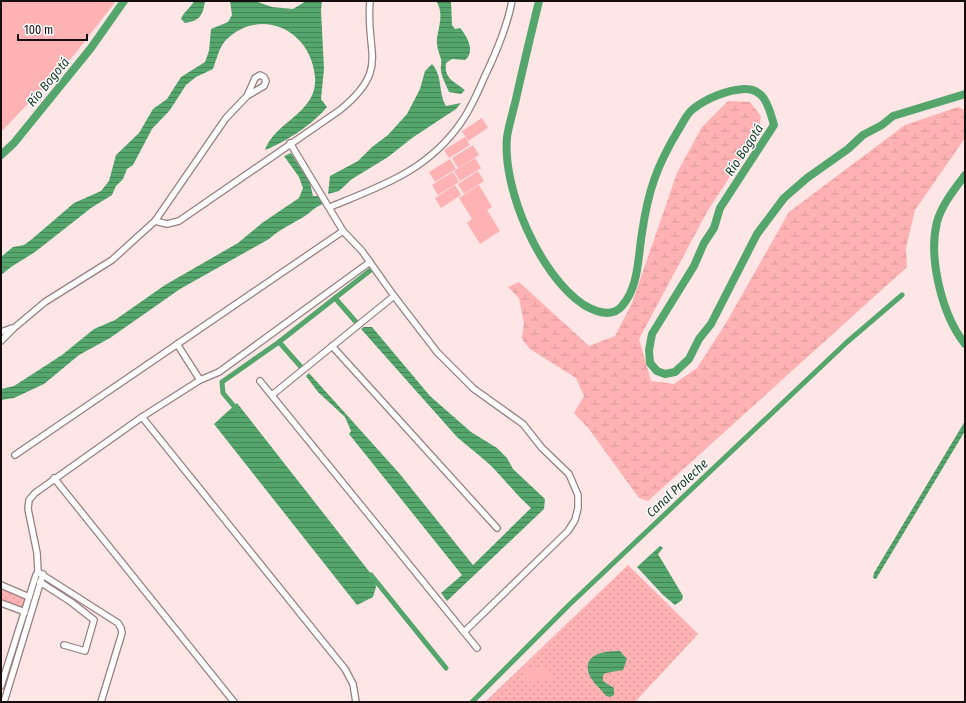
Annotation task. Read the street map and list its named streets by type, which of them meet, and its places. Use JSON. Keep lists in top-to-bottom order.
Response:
{
  "water": ["Río Bogotá", "Canal Proleche"],
  "scale_bar": "100 m"
}
